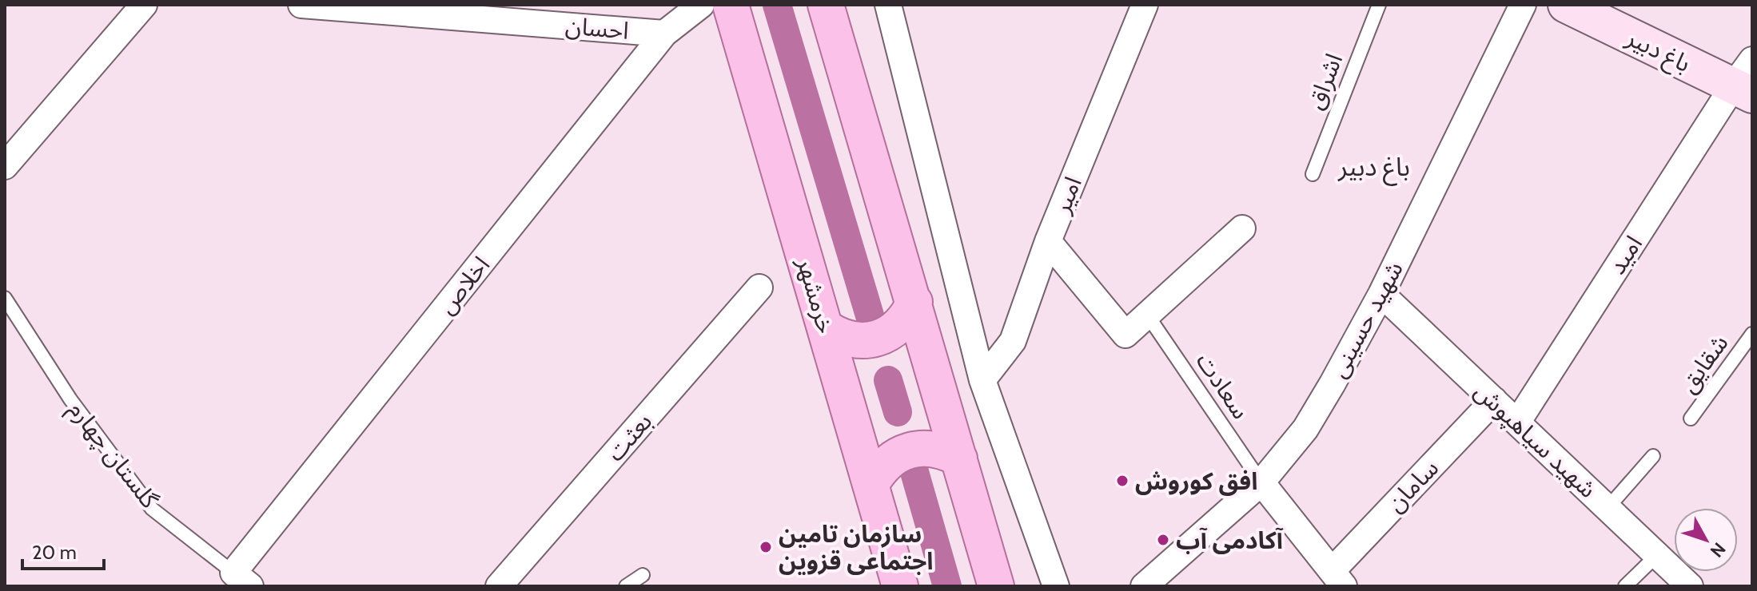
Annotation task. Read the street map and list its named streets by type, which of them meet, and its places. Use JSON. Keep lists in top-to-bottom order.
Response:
{
  "streets": {
    "main road": ["باغ دبیر", "خرمشهر"],
    "street": [
      "احسان",
      "امیر",
      "امید",
      "اخلاص",
      "شهید حسینی",
      "بعثت",
      "شهید سیاهپوش",
      "سامان"
    ],
    "lane": [
      "اشراق",
      "شقایق",
      "سعادت",
      "گلستان چهارم"
    ]
  },
  "crossings": [
    ["احسان", "اخلاص"],
    ["باغ دبیر", "امید"],
    ["امید", "شهید سیاهپوش"],
    ["اخلاص", "گلستان چهارم"],
    ["شهید حسینی", "سعادت"],
    ["شهید حسینی", "شهید سیاهپوش"],
    ["شهید سیاهپوش", "سامان"]
  ],
  "districts": ["باغ دبیر"],
  "places": ["افق کوروش", "آکادمی آب", "سازمان تامین اجتماعی قزوین"],
  "scale_bar": "20 m",
  "north": "bottom right"
}
